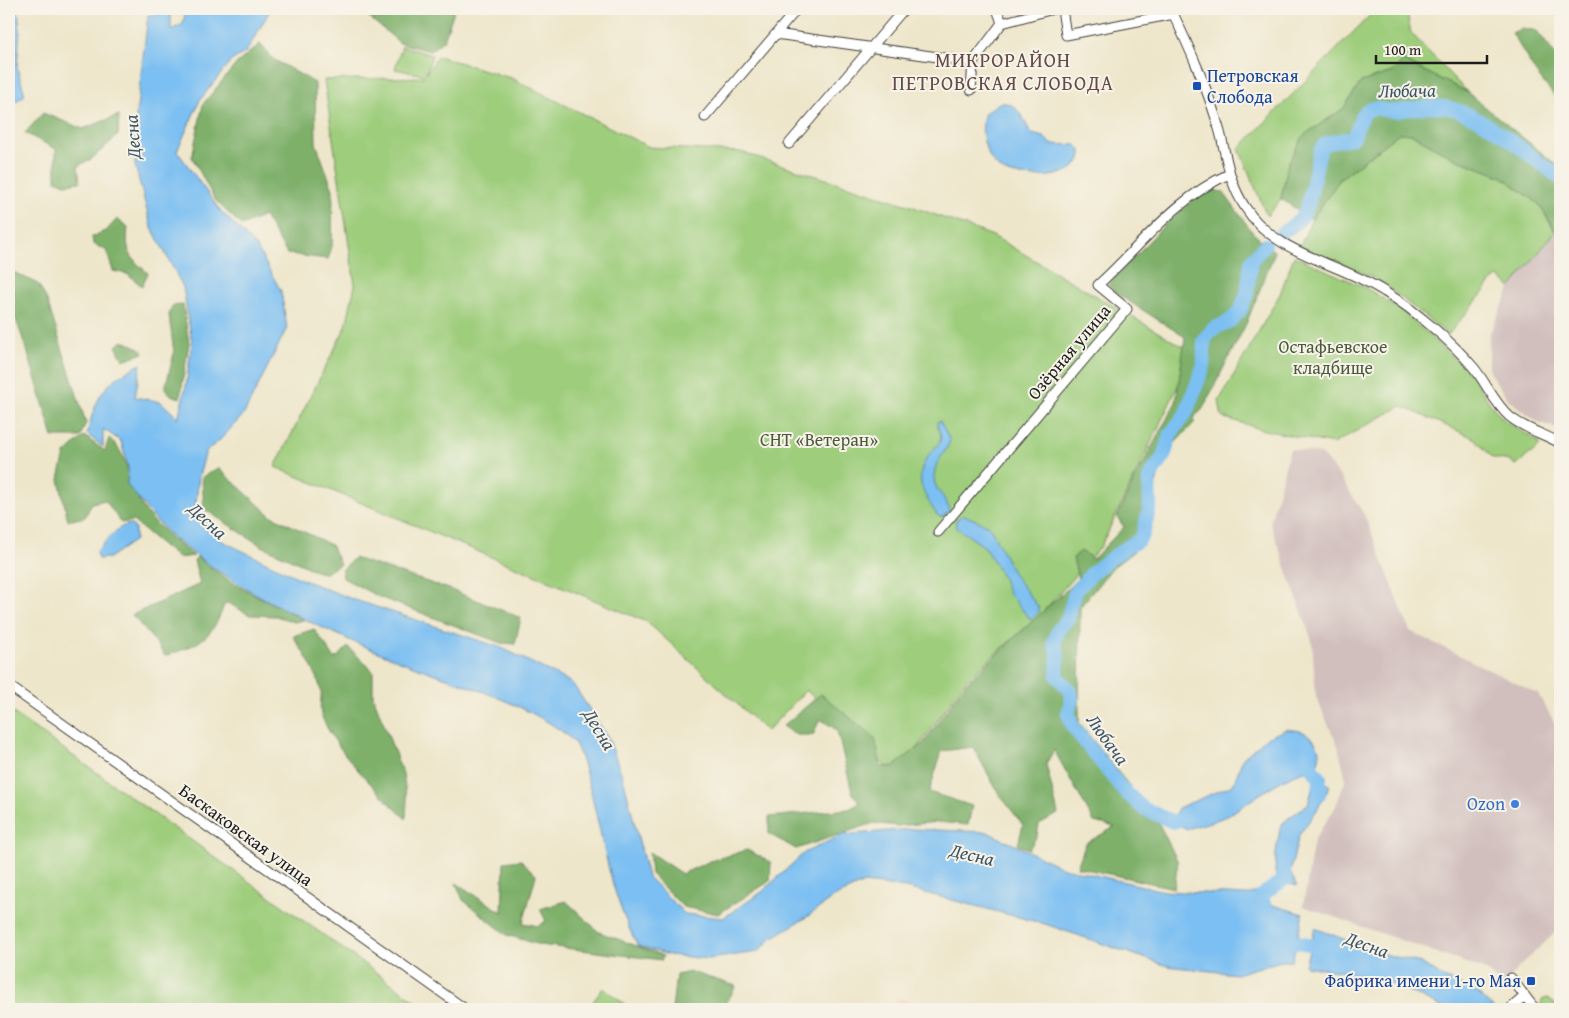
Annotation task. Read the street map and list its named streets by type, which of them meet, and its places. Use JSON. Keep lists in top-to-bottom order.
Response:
{
  "streets": {
    "street": ["Озёрная улица", "Баскаковская улица"]
  },
  "districts": ["МИКРОРАЙОН ПЕТРОВСКАЯ СЛОБОДА"],
  "water": ["Любача", "Десна"],
  "parks": ["Остафьевское кладбище", "СНТ «Ветеран»"],
  "places": {
    "transit": ["Петровская Слобода", "Фабрика имени 1-го Мая"],
    "other": ["Ozon"]
  },
  "scale_bar": "100 m"
}
